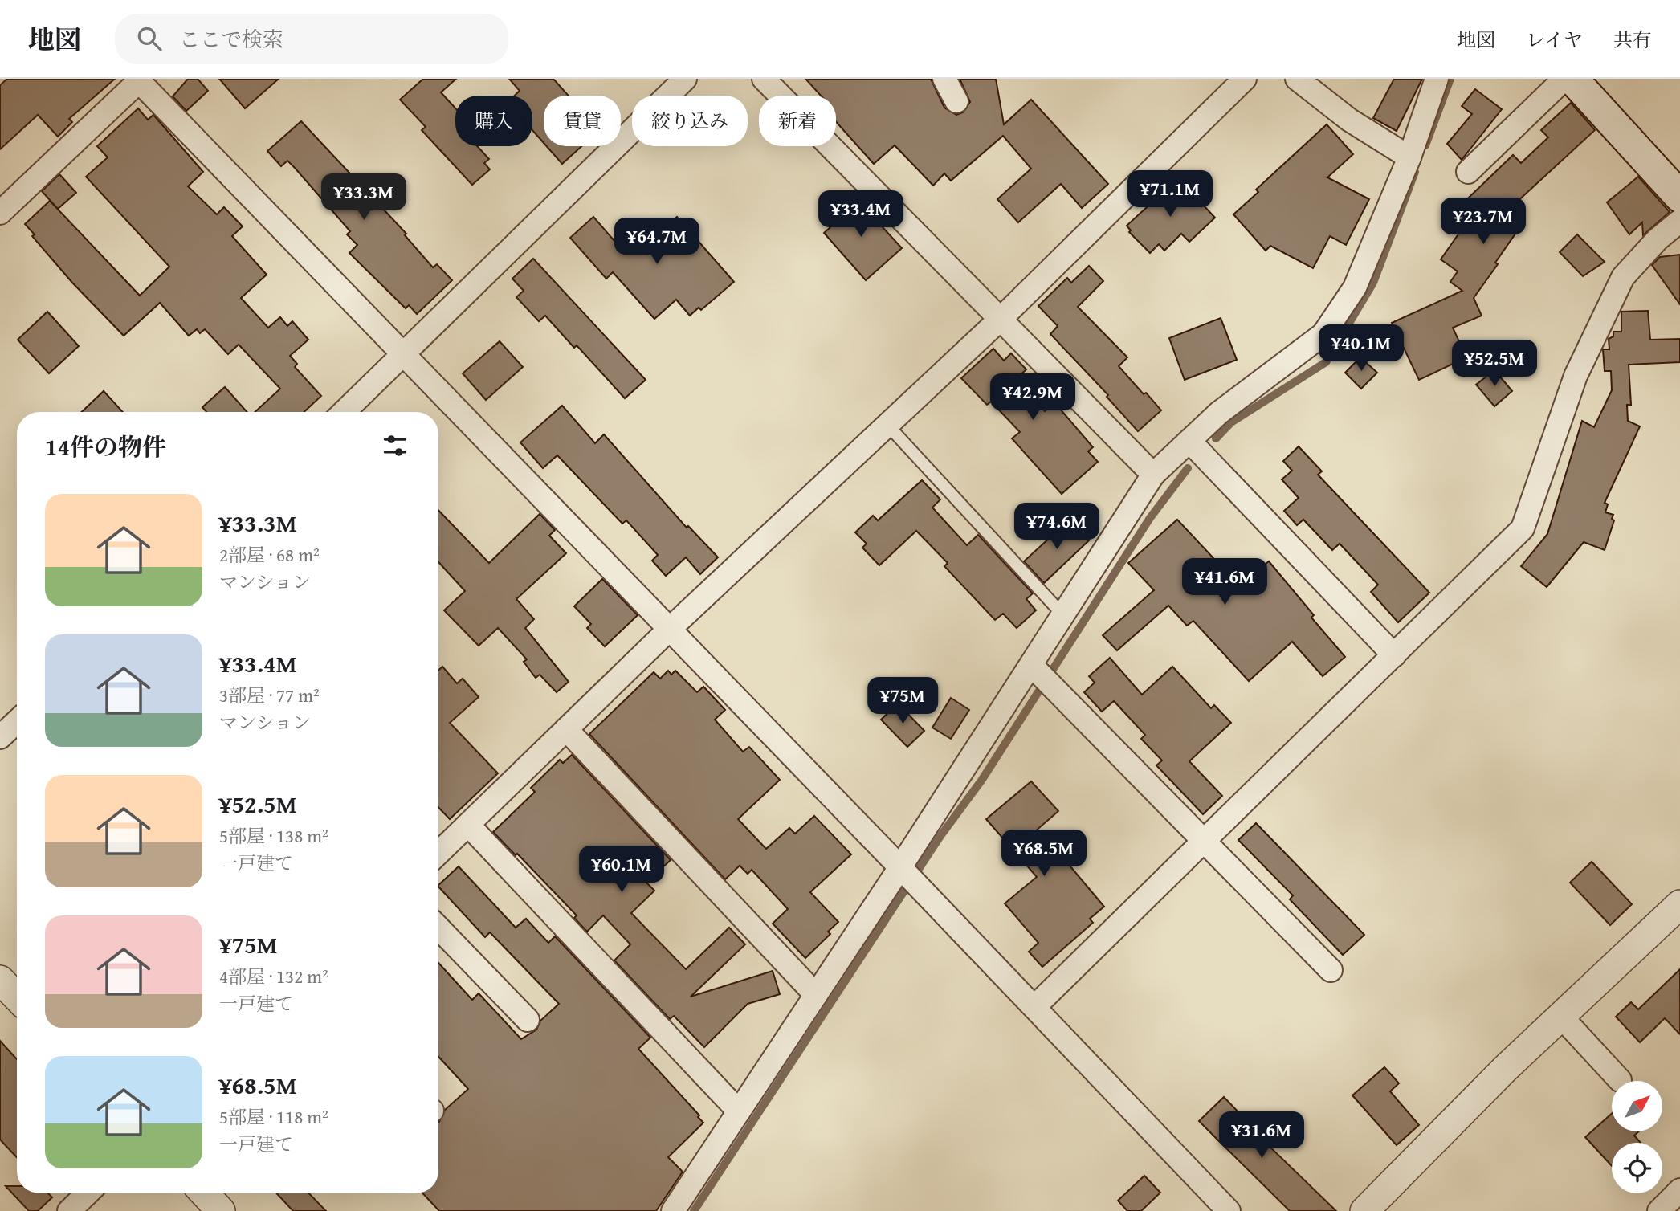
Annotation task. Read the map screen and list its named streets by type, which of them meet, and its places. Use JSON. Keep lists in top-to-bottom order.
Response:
{
  "north": "top right",
  "page": {
    "header": "地図",
    "search": "ここで検索",
    "nav": ["地図", "レイヤ", "共有"],
    "chip": [
      "購入",
      "賃貸",
      "絞り込み",
      "新着"
    ],
    "price": [
      "¥71.1M",
      "¥33.3M",
      "¥33.4M",
      "¥23.7M",
      "¥64.7M",
      "¥40.1M",
      "¥52.5M",
      "¥42.9M",
      "¥74.6M",
      "¥41.6M",
      "¥75M",
      "¥68.5M",
      "¥60.1M",
      "¥31.6M"
    ],
    "heading": "14件の物件",
    "list": [
      {
        "name": "¥33.3M",
        "note": "2部屋 · 68 m² · マンション"
      },
      {
        "name": "¥33.4M",
        "note": "3部屋 · 77 m² · マンション"
      },
      {
        "name": "¥52.5M",
        "note": "5部屋 · 138 m² · 一戸建て"
      },
      {
        "name": "¥75M",
        "note": "4部屋 · 132 m² · 一戸建て"
      },
      {
        "name": "¥68.5M",
        "note": "5部屋 · 118 m² · 一戸建て"
      }
    ]
  }
}
